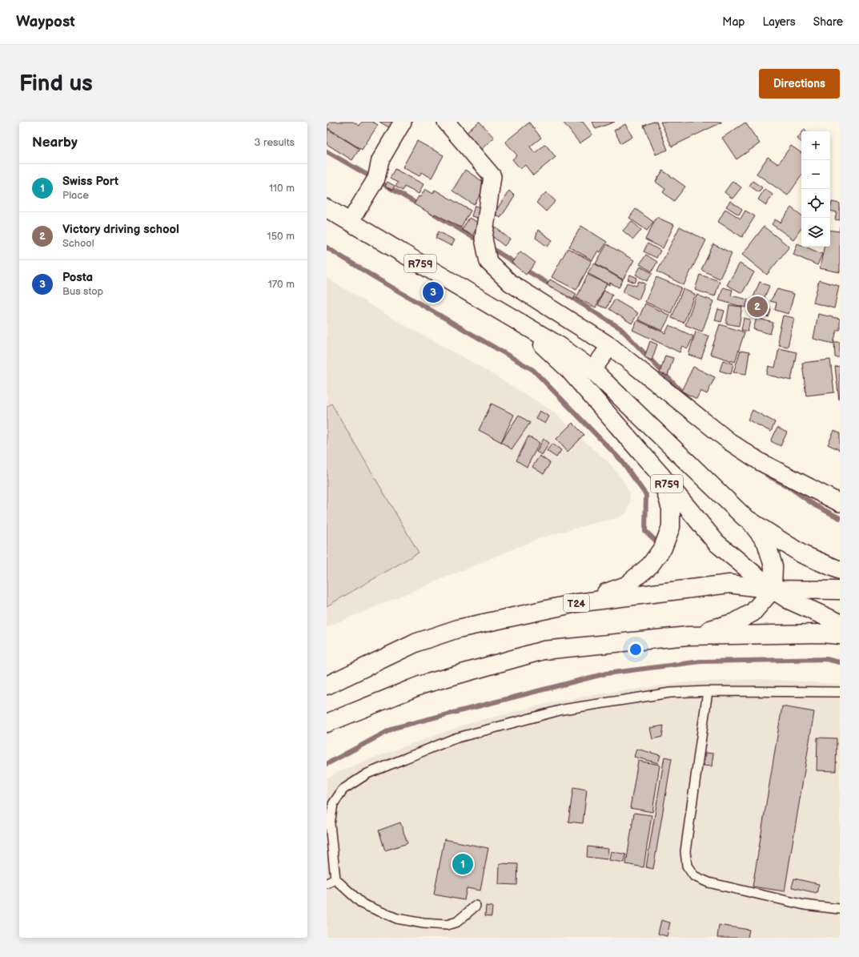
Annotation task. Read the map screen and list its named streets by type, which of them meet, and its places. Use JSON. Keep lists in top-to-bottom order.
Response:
{
  "streets": {
    "main road": ["R759", "T24"]
  },
  "crossings": [
    ["R759", "T24"]
  ],
  "page": {
    "header": "Waypost",
    "nav": ["Map", "Layers", "Share"],
    "buttons": "Directions",
    "title": "Find us",
    "heading": ["Nearby", "3 results"],
    "map_buttons": ["+", "−"],
    "list": [
      {
        "mark": "1",
        "name": "Swiss Port",
        "note": "Place",
        "value": "110 m"
      },
      {
        "mark": "2",
        "name": "Victory driving school",
        "note": "School",
        "value": "150 m"
      },
      {
        "mark": "3",
        "name": "Posta",
        "note": "Bus stop",
        "value": "170 m"
      }
    ],
    "pins": ["3", "2", "1"]
  }
}
